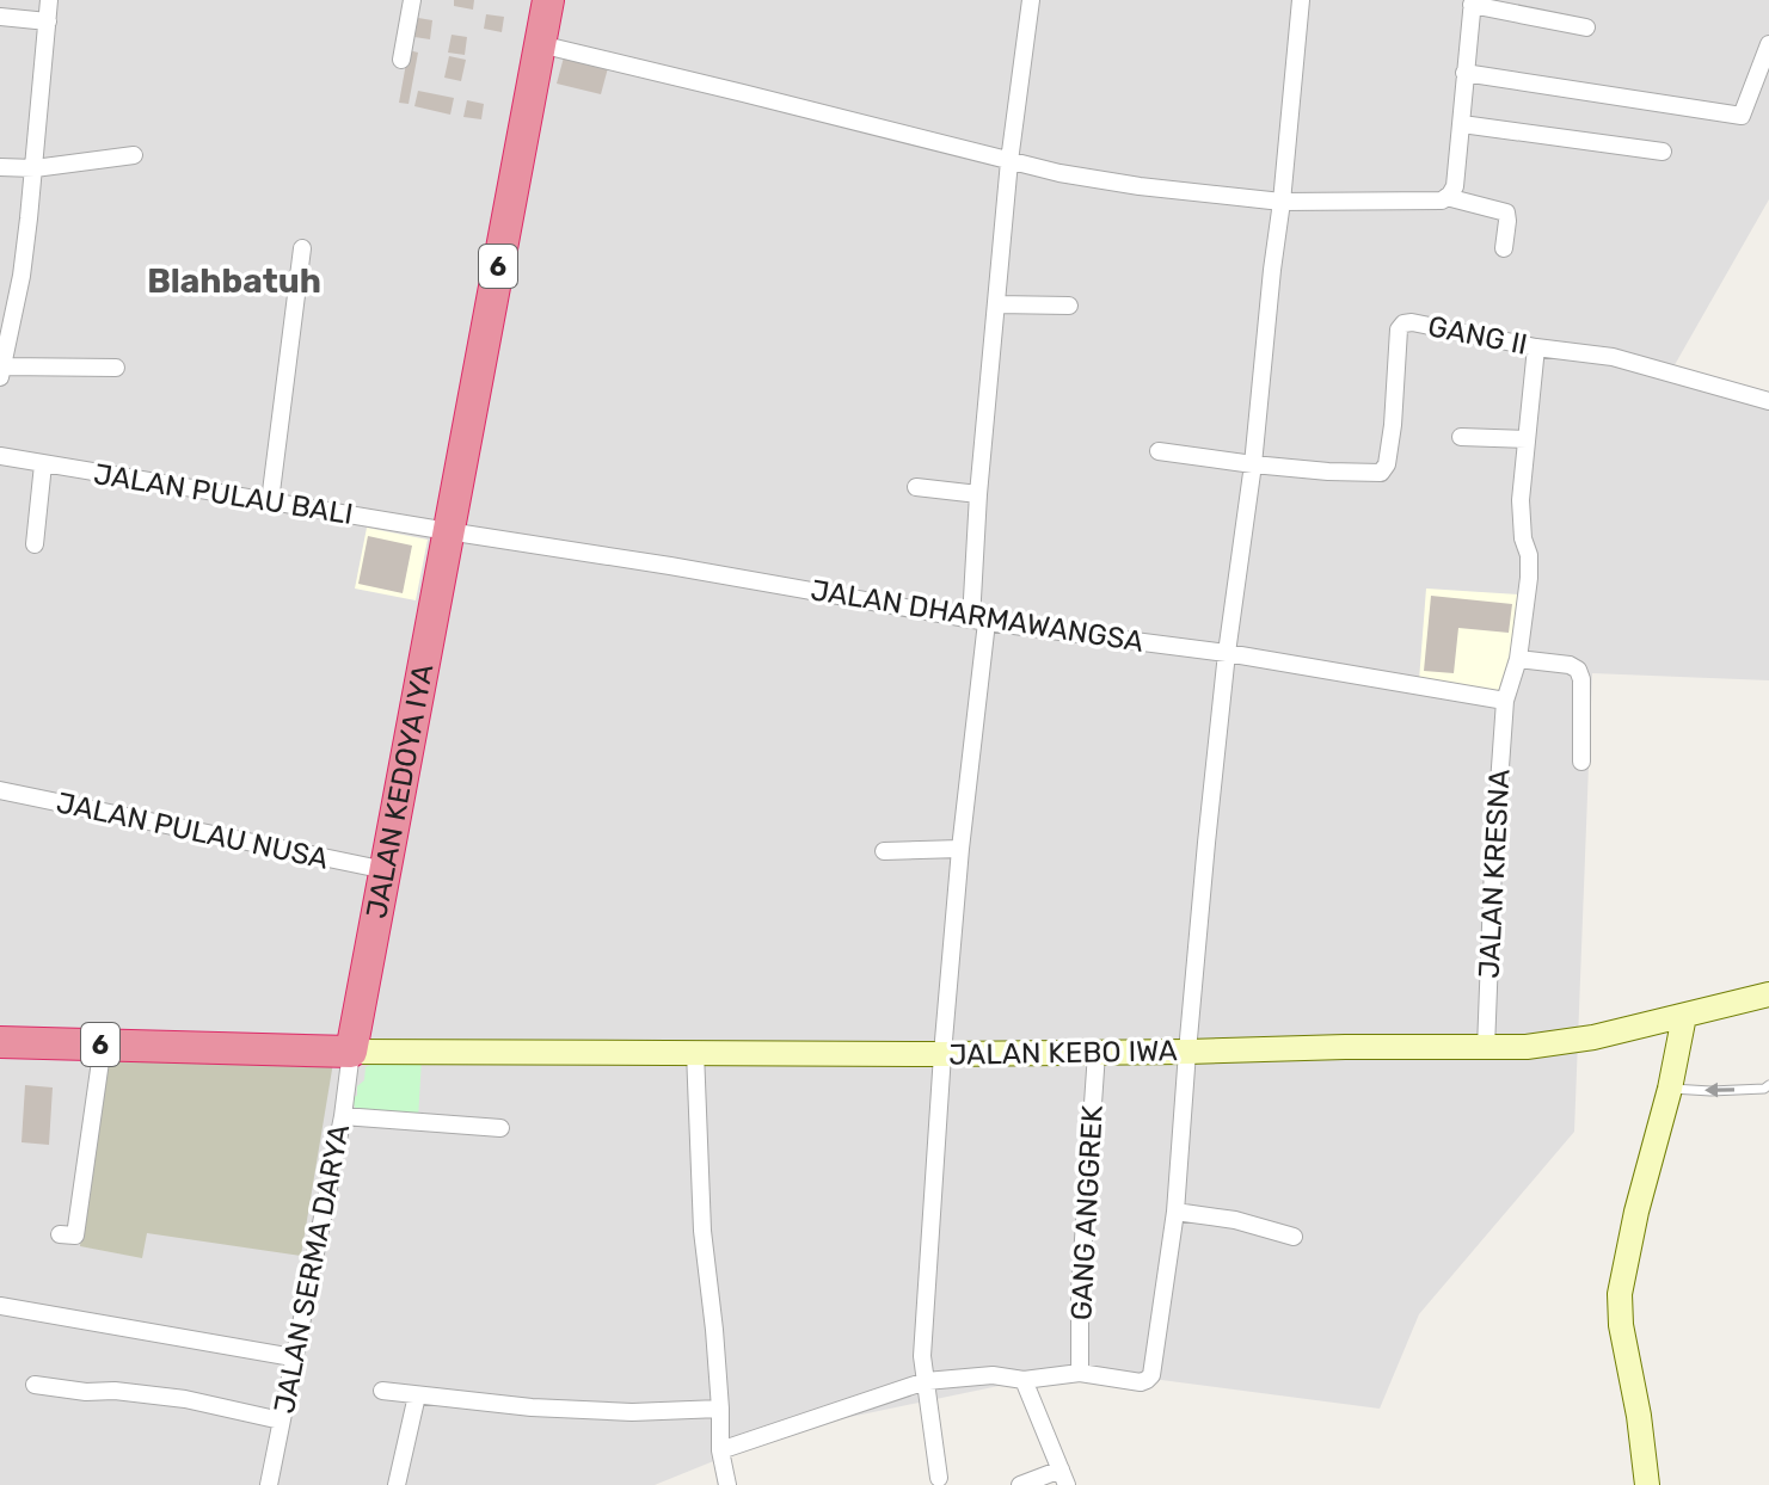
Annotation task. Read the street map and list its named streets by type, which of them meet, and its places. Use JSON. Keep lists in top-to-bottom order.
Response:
{
  "streets": {
    "highway": ["6", "JALAN KEDOYA IYA"],
    "main road": ["JALAN KEBO IWA"],
    "street": [
      "GANG II",
      "JALAN PULAU BALI",
      "JALAN DHARMAWANGSA",
      "JALAN PULAU NUSA",
      "JALAN KRESNA",
      "GANG ANGGREK",
      "JALAN SERMA DARYA"
    ]
  },
  "crossings": [
    ["6", "JALAN PULAU BALI"],
    ["6", "JALAN DHARMAWANGSA"],
    ["6", "JALAN KEDOYA IYA"],
    ["6", "JALAN KEBO IWA"],
    ["6", "JALAN SERMA DARYA"],
    ["GANG II", "JALAN KRESNA"],
    ["JALAN PULAU BALI", "JALAN DHARMAWANGSA"],
    ["JALAN PULAU BALI", "JALAN KEDOYA IYA"],
    ["JALAN DHARMAWANGSA", "JALAN KEDOYA IYA"],
    ["JALAN DHARMAWANGSA", "JALAN KRESNA"],
    ["JALAN KEDOYA IYA", "JALAN PULAU NUSA"],
    ["JALAN KEDOYA IYA", "JALAN KEBO IWA"],
    ["JALAN KEDOYA IYA", "JALAN SERMA DARYA"],
    ["JALAN KRESNA", "JALAN KEBO IWA"],
    ["JALAN KEBO IWA", "GANG ANGGREK"],
    ["JALAN KEBO IWA", "JALAN SERMA DARYA"]
  ],
  "districts": ["Blahbatuh"]
}
